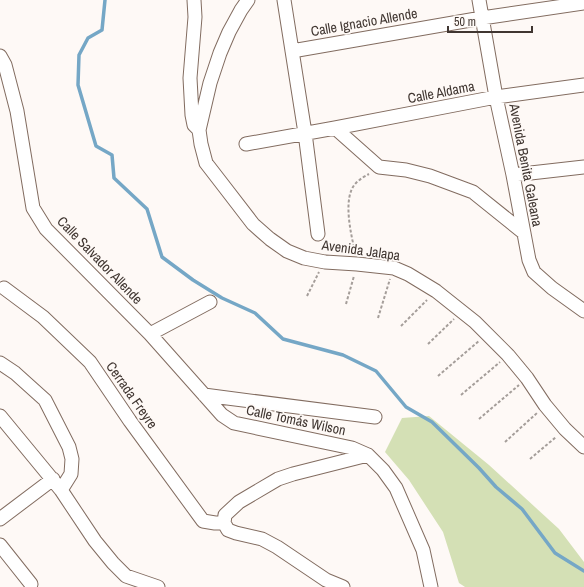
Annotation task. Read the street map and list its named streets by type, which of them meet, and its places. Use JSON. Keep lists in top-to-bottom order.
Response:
{
  "streets": {
    "street": [
      "Calle Ignacio Allende",
      "Calle Aldama",
      "Avenida Benita Galeana",
      "Avenida Jalapa",
      "Calle Salvador Allende",
      "Cerrada Freyre",
      "Calle Tomás Wilson"
    ]
  },
  "crossings": [
    ["Calle Ignacio Allende", "Avenida Benita Galeana"],
    ["Calle Aldama", "Avenida Benita Galeana"],
    ["Calle Salvador Allende", "Calle Tomás Wilson"]
  ],
  "scale_bar": "50 m"
}
